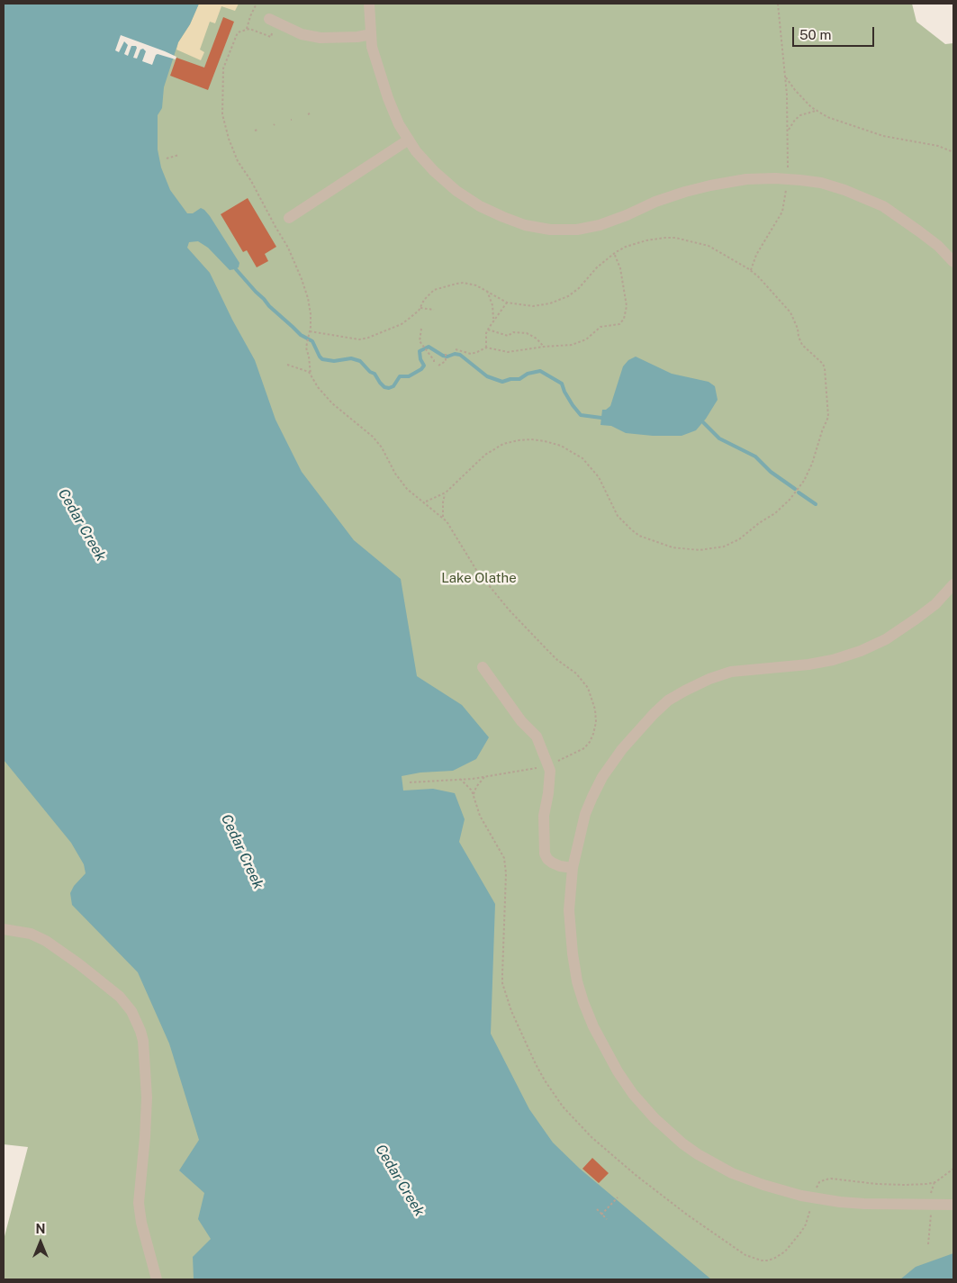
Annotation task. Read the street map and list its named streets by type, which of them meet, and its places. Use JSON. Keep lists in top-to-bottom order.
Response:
{
  "water": ["Cedar Creek"],
  "parks": ["Lake Olathe"],
  "scale_bar": "50 m",
  "north": "top"
}
